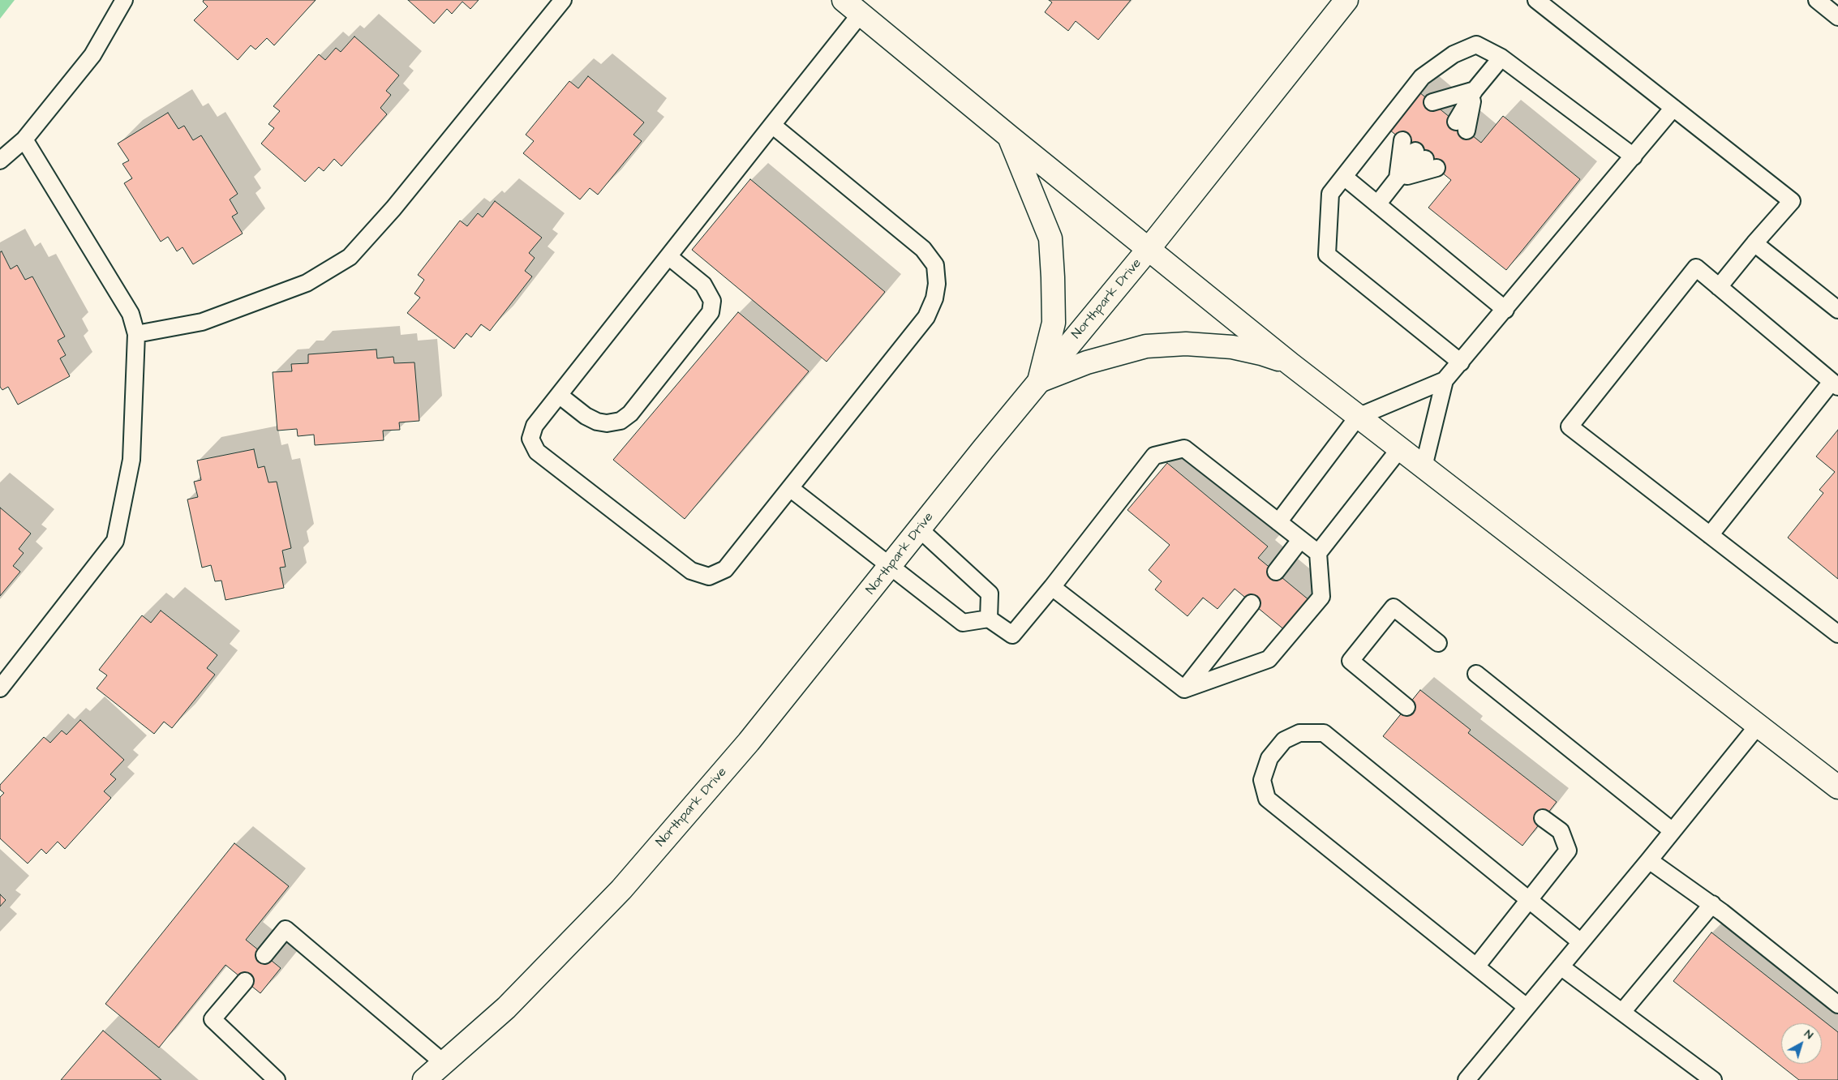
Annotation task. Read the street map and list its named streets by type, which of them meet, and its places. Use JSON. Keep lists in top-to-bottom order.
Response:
{
  "streets": {
    "main road": ["Northpark Drive"]
  },
  "north": "top right"
}
